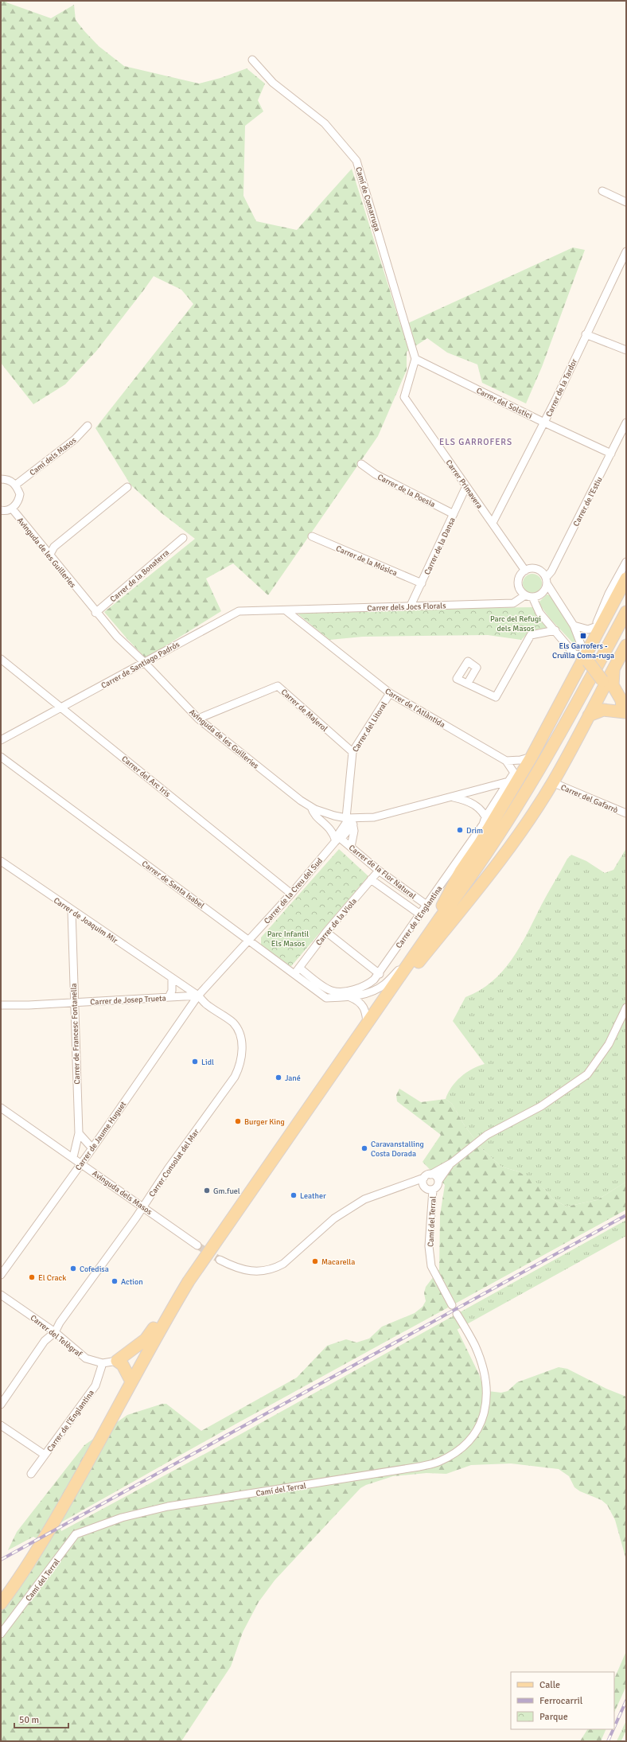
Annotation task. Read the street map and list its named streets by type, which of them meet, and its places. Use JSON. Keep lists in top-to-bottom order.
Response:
{
  "streets": {
    "street": [
      "Camí de Comarruga",
      "Carrer de la Tardor",
      "Carrer del Solstici",
      "Camí dels Masos",
      "Carrer Primavera",
      "Carrer de la Poesia",
      "Carrer de l'Estiu",
      "Carrer de la Dansa",
      "Avinguda de les Guilleries",
      "Carrer de la Música",
      "Carrer de la Bonaterra",
      "Carrer dels Jocs Florals",
      "Carrer de Santiago Padrós",
      "Carrer de l'Atlàntida",
      "Carrer de Majerol",
      "Carrer del Litoral",
      "Carrer del Arc Iris",
      "Carrer del Gafarrò",
      "Carrer de la Flor Natural",
      "Carrer de Santa Isabel",
      "Carrer de la Creu del Sud",
      "Carrer de l'Englantina",
      "Carrer de Joaquim Mir",
      "Carrer de la Viola",
      "Carrer de Josep Trueta",
      "Carrer de Francesc Fontanella",
      "Carrer de Jaume Huguet",
      "Carrer Consolat del Mar",
      "Avinguda dels Masos",
      "Camí del Terral",
      "Carrer del Telègraf"
    ]
  },
  "crossings": [
    ["Camí de Comarruga", "Carrer del Solstici"],
    ["Camí de Comarruga", "Carrer Primavera"],
    ["Carrer de la Tardor", "Carrer del Solstici"],
    ["Carrer de la Tardor", "Carrer Primavera"],
    ["Carrer del Solstici", "Carrer Primavera"],
    ["Carrer del Solstici", "Carrer de l'Estiu"],
    ["Carrer Primavera", "Carrer de l'Estiu"],
    ["Carrer Primavera", "Carrer de la Dansa"],
    ["Carrer Primavera", "Carrer dels Jocs Florals"],
    ["Carrer de la Poesia", "Carrer de la Dansa"],
    ["Carrer de l'Estiu", "Carrer dels Jocs Florals"],
    ["Carrer de la Dansa", "Carrer de la Música"],
    ["Carrer de la Dansa", "Carrer dels Jocs Florals"],
    ["Avinguda de les Guilleries", "Carrer de la Bonaterra"],
    ["Avinguda de les Guilleries", "Carrer de Santiago Padrós"],
    ["Avinguda de les Guilleries", "Carrer de Majerol"],
    ["Avinguda de les Guilleries", "Carrer del Litoral"],
    ["Avinguda de les Guilleries", "Carrer de la Creu del Sud"],
    ["Avinguda de les Guilleries", "Carrer de l'Englantina"],
    ["Carrer dels Jocs Florals", "Carrer de Santiago Padrós"],
    ["Carrer dels Jocs Florals", "Carrer de l'Atlàntida"],
    ["Carrer de Santiago Padrós", "Carrer de l'Atlàntida"],
    ["Carrer de Santiago Padrós", "Carrer del Arc Iris"],
    ["Carrer de l'Atlàntida", "Carrer del Litoral"],
    ["Carrer de l'Atlàntida", "Carrer de l'Englantina"],
    ["Carrer de Majerol", "Carrer del Litoral"],
    ["Carrer del Litoral", "Carrer de la Creu del Sud"],
    ["Carrer del Arc Iris", "Carrer de la Creu del Sud"],
    ["Carrer de la Flor Natural", "Carrer de la Creu del Sud"],
    ["Carrer de la Flor Natural", "Carrer de l'Englantina"],
    ["Carrer de la Flor Natural", "Carrer de la Viola"],
    ["Carrer de Santa Isabel", "Carrer de la Creu del Sud"],
    ["Carrer de Santa Isabel", "Carrer de la Viola"],
    ["Carrer de la Creu del Sud", "Carrer de Joaquim Mir"],
    ["Carrer de la Creu del Sud", "Carrer de Josep Trueta"],
    ["Carrer de la Creu del Sud", "Carrer de Jaume Huguet"],
    ["Carrer de la Creu del Sud", "Carrer Consolat del Mar"],
    ["Carrer de l'Englantina", "Carrer de la Viola"],
    ["Carrer de l'Englantina", "Carrer del Telègraf"],
    ["Carrer de Joaquim Mir", "Carrer de Josep Trueta"],
    ["Carrer de Joaquim Mir", "Carrer de Francesc Fontanella"],
    ["Carrer de Joaquim Mir", "Carrer de Jaume Huguet"],
    ["Carrer de Joaquim Mir", "Carrer Consolat del Mar"],
    ["Carrer de Josep Trueta", "Carrer de Francesc Fontanella"],
    ["Carrer de Josep Trueta", "Carrer de Jaume Huguet"],
    ["Carrer de Josep Trueta", "Carrer Consolat del Mar"],
    ["Carrer de Francesc Fontanella", "Avinguda dels Masos"],
    ["Carrer de Jaume Huguet", "Carrer Consolat del Mar"],
    ["Carrer de Jaume Huguet", "Avinguda dels Masos"],
    ["Carrer Consolat del Mar", "Avinguda dels Masos"],
    ["Carrer Consolat del Mar", "Carrer del Telègraf"]
  ],
  "districts": ["ELS GARROFERS"],
  "parks": ["Parc del Refugi dels Masos", "Parc Infantil Els Masos"],
  "places": {
    "transit": ["Els Garrofers - Cruïlla Coma-ruga"],
    "other": [
      "Drim",
      "Lidl",
      "Jané",
      "Burger King",
      "Caravanstalling Costa Dorada",
      "Gm.fuel",
      "Leather",
      "Macarella",
      "Cofedisa",
      "El Crack",
      "Action"
    ]
  },
  "legend": ["Calle", "Ferrocarril", "Parque"],
  "scale_bar": "50 m"
}
